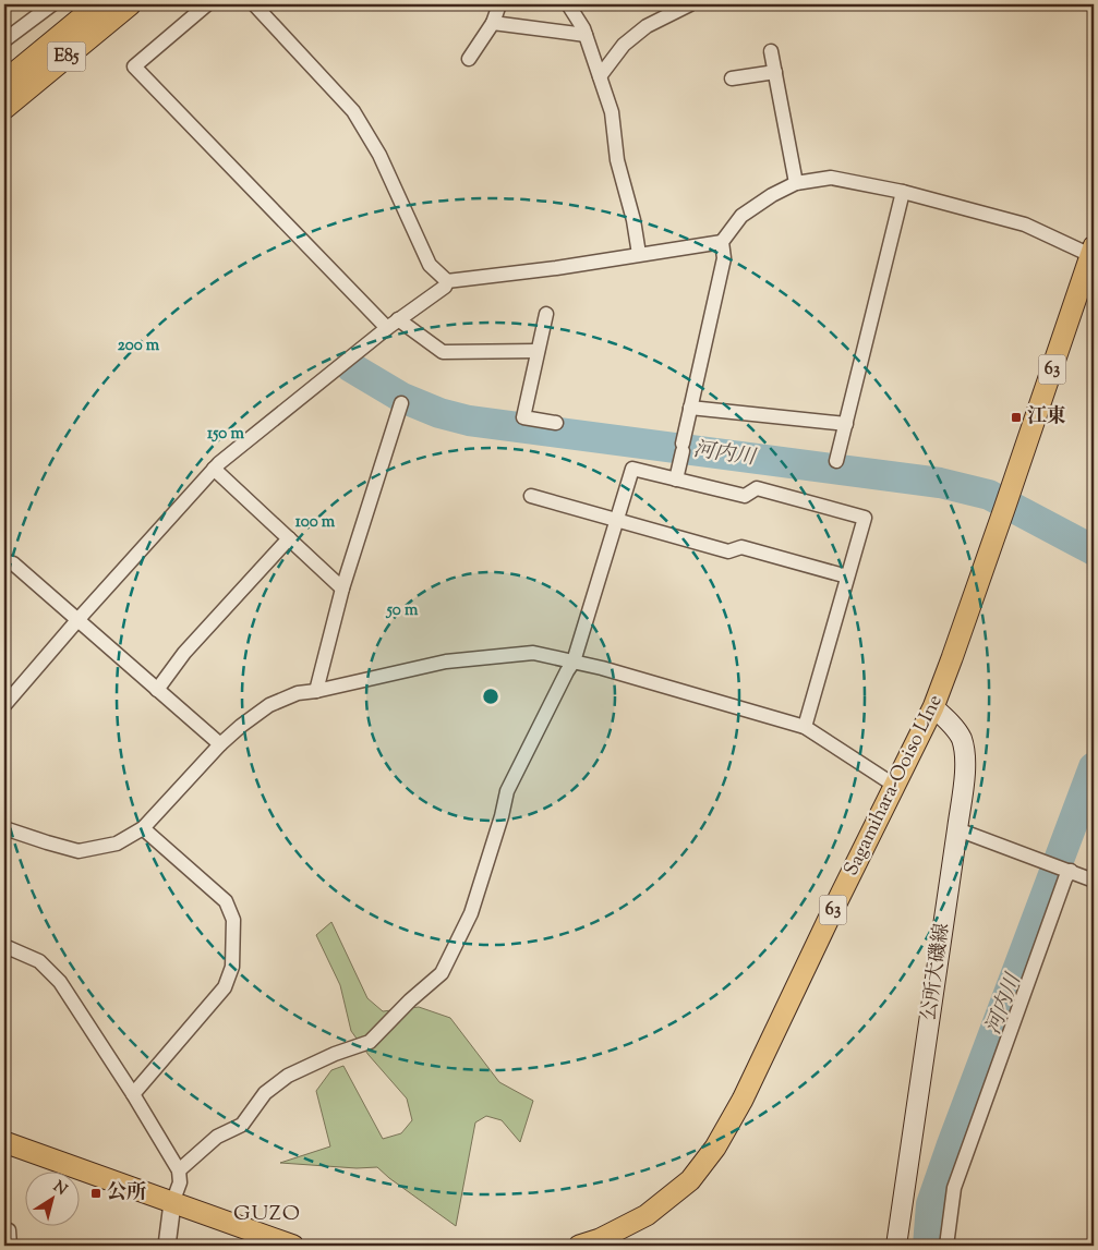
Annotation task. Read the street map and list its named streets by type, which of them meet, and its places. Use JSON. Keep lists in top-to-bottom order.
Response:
{
  "streets": {
    "highway": ["E85"],
    "main road": ["63", "Sagamihara-Ooiso LIne", "公所大磯線"]
  },
  "crossings": [
    ["Sagamihara-Ooiso LIne", "公所大磯線"]
  ],
  "districts": ["GUZO"],
  "water": ["河内川"],
  "places": {
    "transit": ["江東", "公所"]
  },
  "north": "top right",
  "rings": [
    "200 m",
    "150 m",
    "100 m",
    "50 m"
  ]
}
